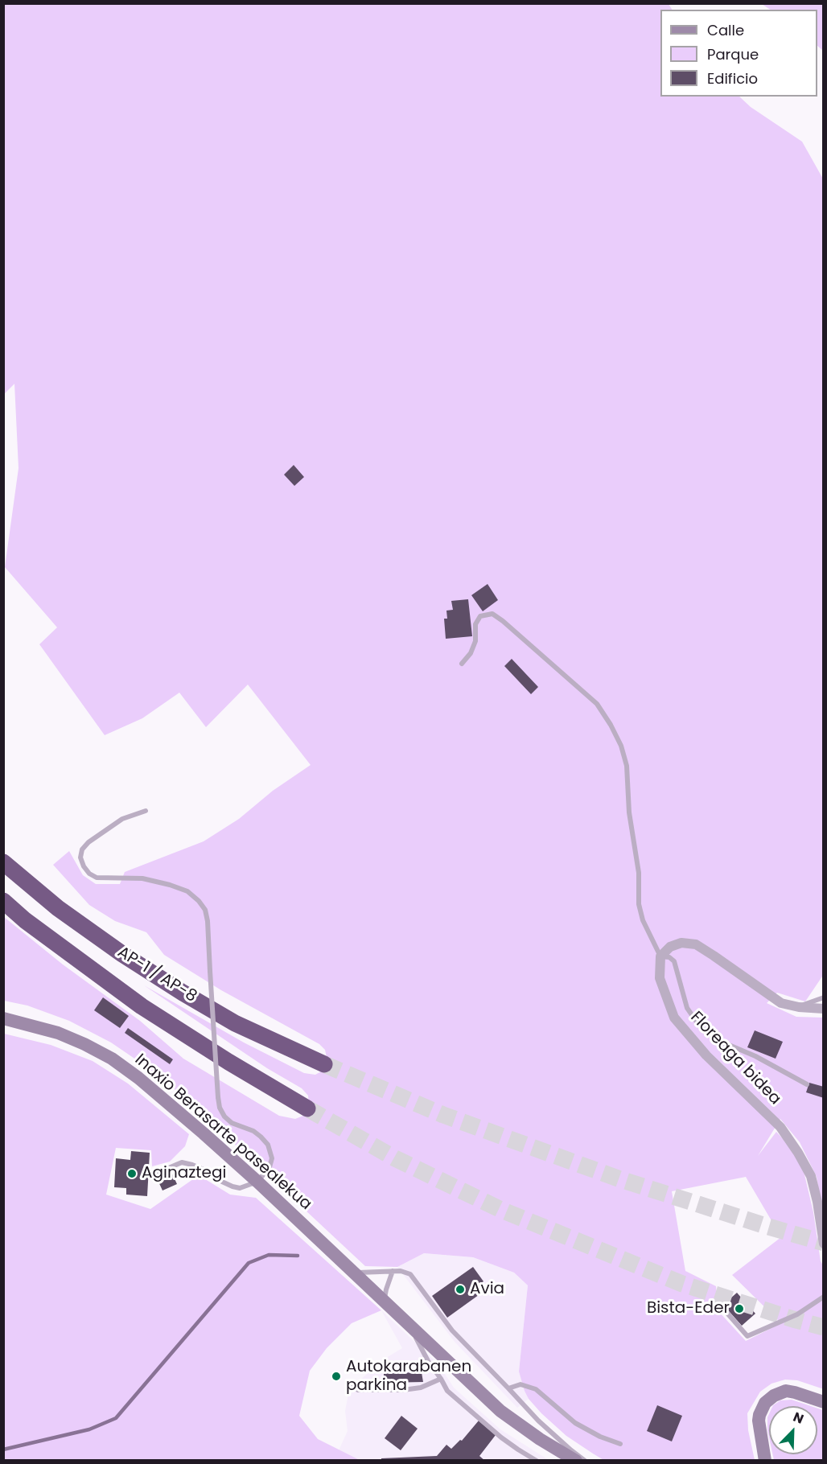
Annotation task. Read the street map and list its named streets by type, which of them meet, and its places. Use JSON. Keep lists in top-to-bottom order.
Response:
{
  "streets": {
    "highway": ["AP-1 / AP-8"],
    "main road": ["Inaxio Berasarte pasealekua"],
    "street": ["Floreaga bidea"]
  },
  "places": [
    "Aginaztegi",
    "Avia",
    "Bista-Eder",
    "Autokarabanen parkina"
  ],
  "legend": ["Calle", "Parque", "Edificio"],
  "north": "top right"
}
